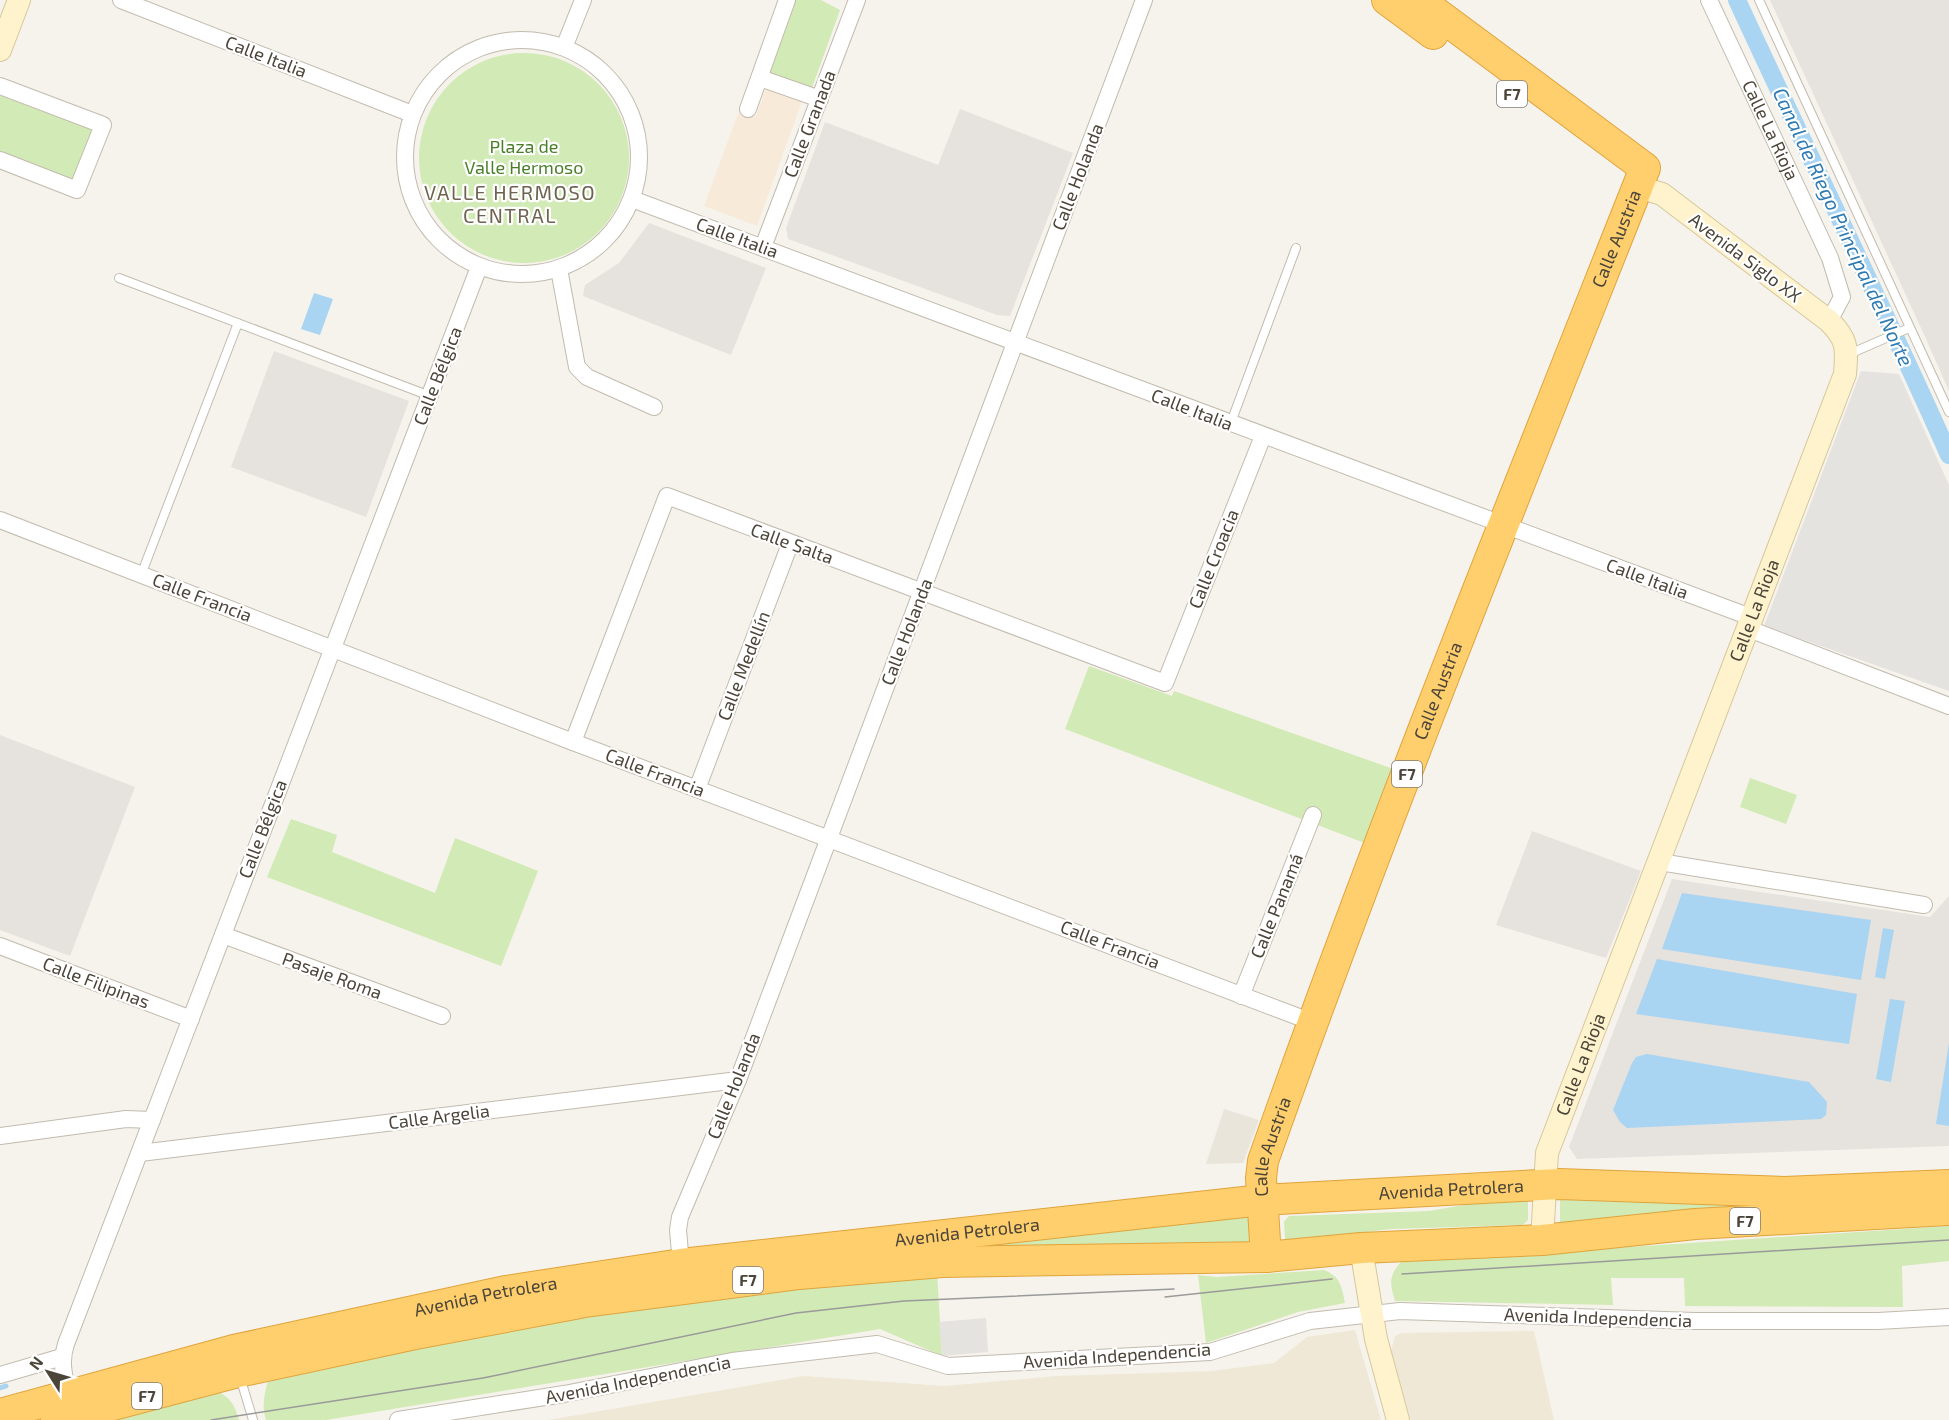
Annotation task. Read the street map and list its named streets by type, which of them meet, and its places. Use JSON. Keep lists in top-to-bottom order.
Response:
{
  "streets": {
    "highway": [
      "F7",
      "Calle Austria",
      "Avenida Siglo XX",
      "Avenida Petrolera"
    ],
    "street": [
      "Calle Italia",
      "Calle Granada",
      "Calle La Rioja",
      "Calle Holanda",
      "Calle Bélgica",
      "Calle Salta",
      "Calle Croacia",
      "Calle Francia",
      "Calle Medellín",
      "Calle Panamá",
      "Pasaje Roma",
      "Calle Filipinas",
      "Calle Argelia",
      "Avenida Independencia"
    ]
  },
  "crossings": [
    ["Calle Italia", "Calle Granada"],
    ["Calle Italia", "Calle La Rioja"],
    ["Calle Italia", "Calle Holanda"],
    ["Calle Italia", "Calle Austria"],
    ["Calle Italia", "Calle Croacia"],
    ["Calle La Rioja", "Avenida Siglo XX"],
    ["Calle La Rioja", "Avenida Petrolera"],
    ["Calle Holanda", "Calle Salta"],
    ["Calle Holanda", "Calle Francia"],
    ["Calle Holanda", "Calle Argelia"],
    ["Calle Holanda", "Avenida Petrolera"],
    ["Calle Austria", "Avenida Siglo XX"],
    ["Calle Austria", "Calle Francia"],
    ["Calle Austria", "Avenida Petrolera"],
    ["Calle Bélgica", "Calle Francia"],
    ["Calle Bélgica", "Pasaje Roma"],
    ["Calle Bélgica", "Calle Filipinas"],
    ["Calle Bélgica", "Calle Argelia"],
    ["Calle Salta", "Calle Croacia"],
    ["Calle Salta", "Calle Francia"],
    ["Calle Salta", "Calle Medellín"],
    ["Calle Francia", "Calle Medellín"],
    ["Calle Francia", "Calle Panamá"]
  ],
  "districts": ["VALLE HERMOSO CENTRAL"],
  "water": ["Canal de Riego Principal del Norte"],
  "parks": ["Plaza de Valle Hermoso"],
  "north": "top left"
}
